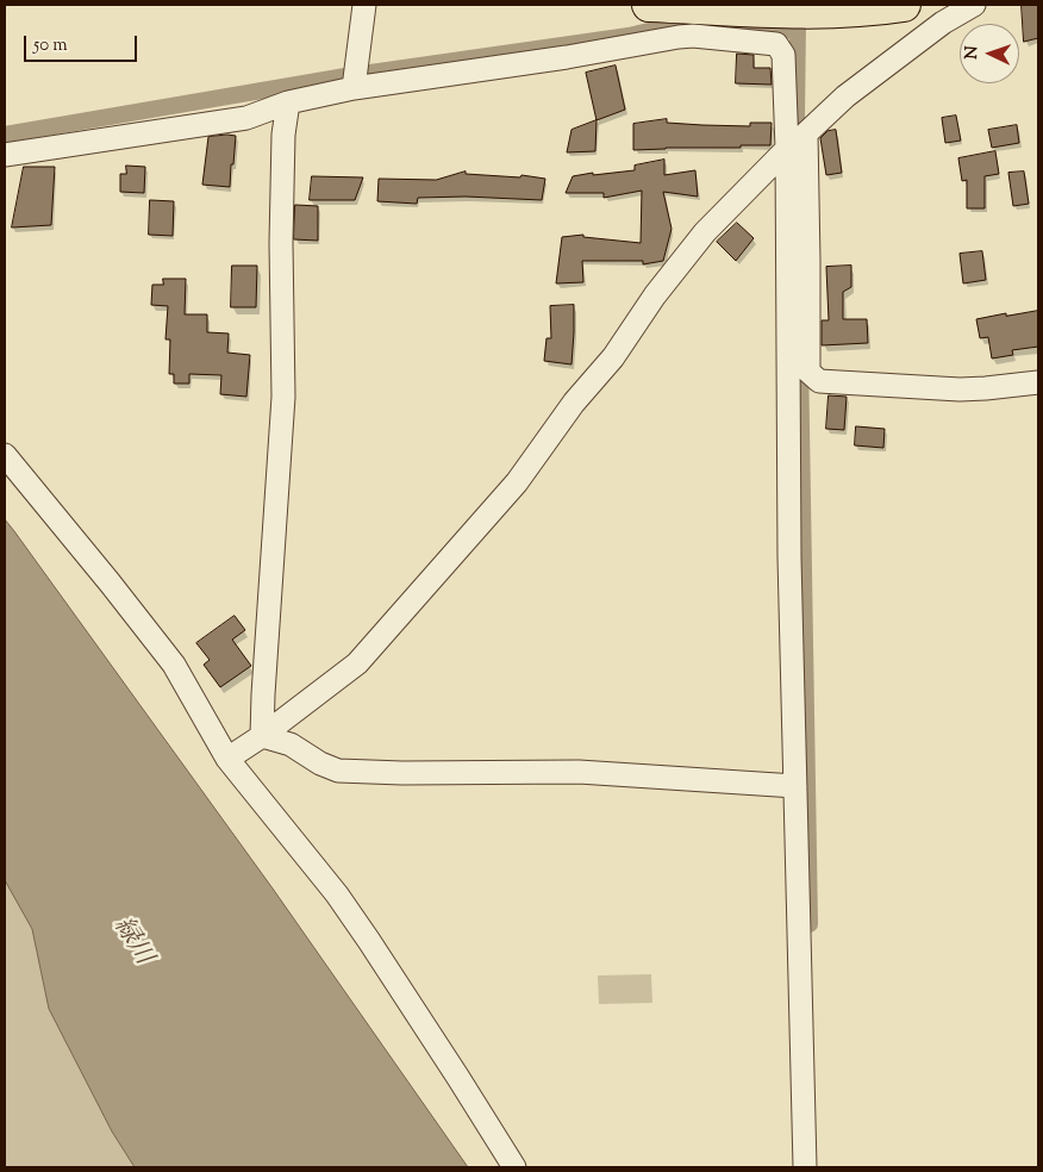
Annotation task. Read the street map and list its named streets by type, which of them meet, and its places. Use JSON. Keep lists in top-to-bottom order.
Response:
{
  "water": ["緑川"],
  "scale_bar": "50 m",
  "north": "left"
}
